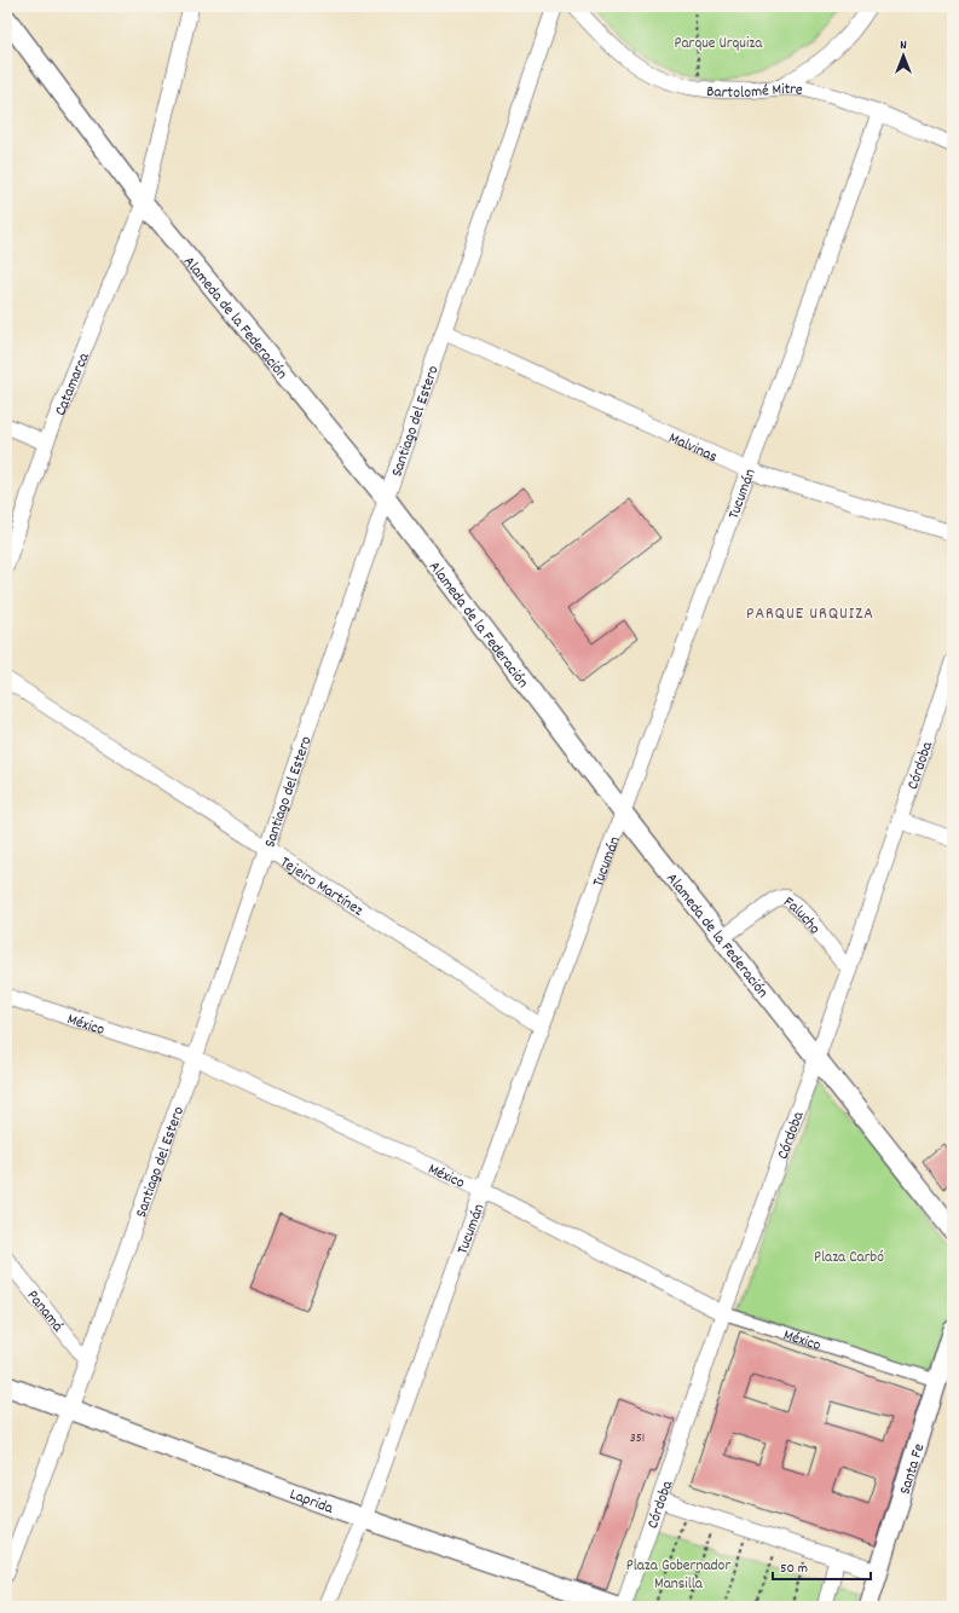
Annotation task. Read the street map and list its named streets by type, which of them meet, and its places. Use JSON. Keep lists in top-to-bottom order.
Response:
{
  "streets": {
    "street": [
      "Bartolomé Mitre",
      "Alameda de la Federación",
      "Catamarca",
      "Santiago del Estero",
      "Malvinas",
      "Tucumán",
      "Córdoba",
      "Tejeiro Martínez",
      "Falucho",
      "México",
      "Panamá",
      "Santa Fe",
      "Laprida"
    ]
  },
  "crossings": [
    ["Bartolomé Mitre", "Tucumán"],
    ["Alameda de la Federación", "Catamarca"],
    ["Alameda de la Federación", "Santiago del Estero"],
    ["Alameda de la Federación", "Tucumán"],
    ["Alameda de la Federación", "Córdoba"],
    ["Alameda de la Federación", "Falucho"],
    ["Santiago del Estero", "Malvinas"],
    ["Santiago del Estero", "Tejeiro Martínez"],
    ["Santiago del Estero", "México"],
    ["Santiago del Estero", "Panamá"],
    ["Santiago del Estero", "Laprida"],
    ["Malvinas", "Tucumán"],
    ["Tucumán", "Tejeiro Martínez"],
    ["Tucumán", "México"],
    ["Tucumán", "Laprida"],
    ["Córdoba", "Falucho"],
    ["Córdoba", "México"],
    ["Córdoba", "Laprida"],
    ["México", "Santa Fe"]
  ],
  "districts": ["PARQUE URQUIZA"],
  "parks": ["Parque Urquiza", "Plaza Carbó", "Plaza Gobernador Mansilla"],
  "house_numbers": ["351"],
  "scale_bar": "50 m",
  "north": "top"
}
